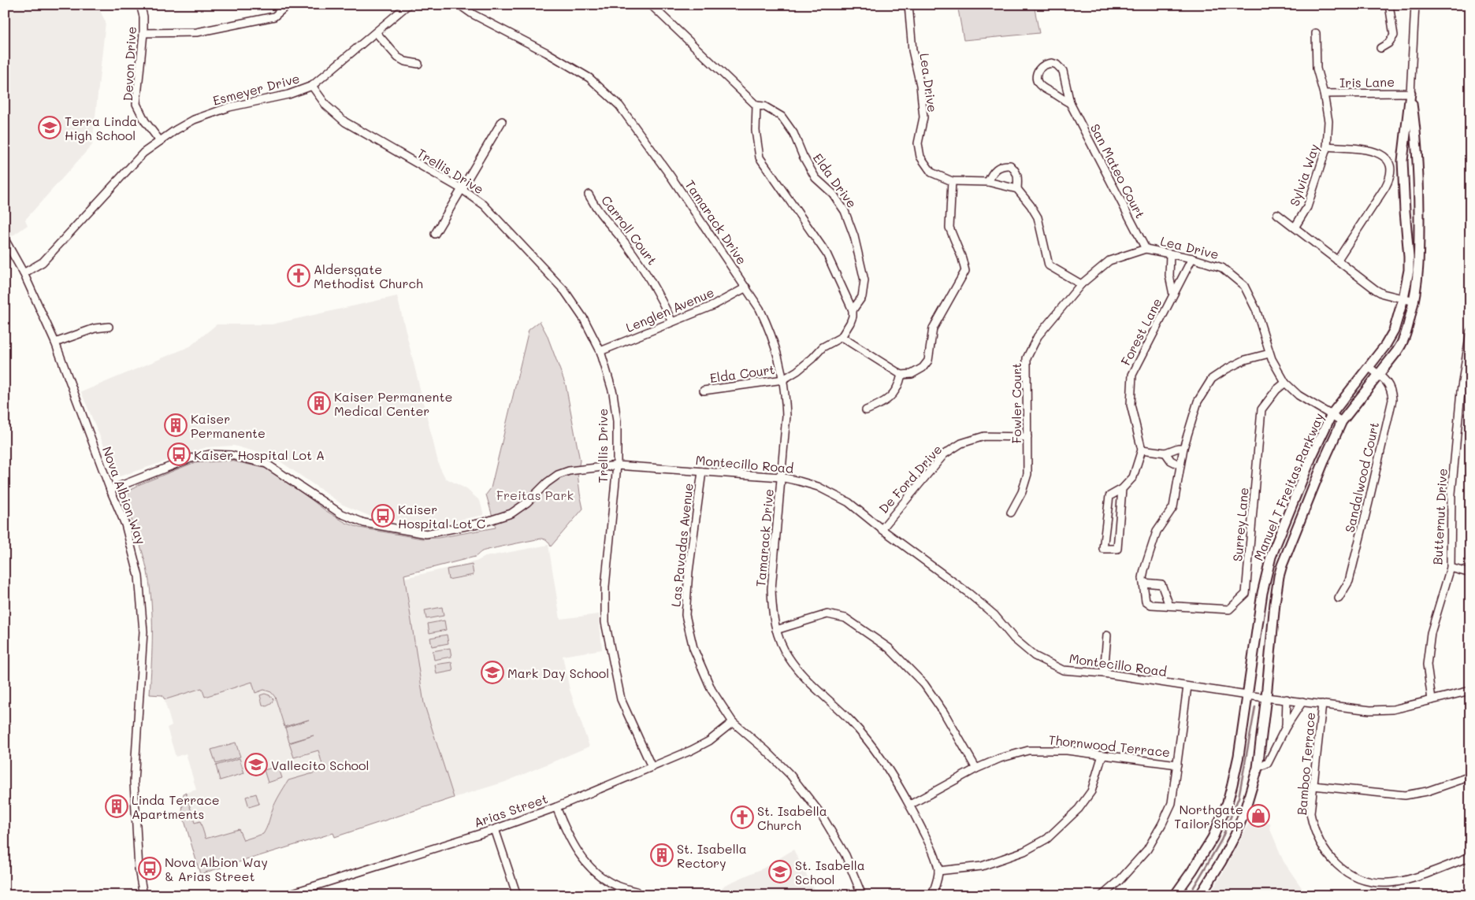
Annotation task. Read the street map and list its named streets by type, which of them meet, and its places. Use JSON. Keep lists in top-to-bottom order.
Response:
{
  "streets": {
    "street": [
      "Devon Drive",
      "Iris Lane",
      "Lea Drive",
      "Esmeyer Drive",
      "Trellis Drive",
      "San Mateo Court",
      "Sylvia Way",
      "Elda Drive",
      "Tamarack Drive",
      "Carroll Court",
      "Lenglen Avenue",
      "Forest Lane",
      "Elda Court",
      "Fowler Court",
      "Montecillo Road",
      "Sandalwood Court",
      "De Ford Drive",
      "Manuel T Freitas Parkway",
      "Nova Albion Way",
      "Butternut Drive",
      "Surrey Lane",
      "Las Pavadas Avenue",
      "Thornwood Terrace",
      "Bamboo Terrace",
      "Arias Street"
    ]
  },
  "crossings": [
    ["Devon Drive", "Esmeyer Drive"],
    ["Iris Lane", "Sylvia Way"],
    ["Iris Lane", "Manuel T Freitas Parkway"],
    ["Lea Drive", "San Mateo Court"],
    ["Lea Drive", "Forest Lane"],
    ["Lea Drive", "Fowler Court"],
    ["Lea Drive", "Manuel T Freitas Parkway"],
    ["Lea Drive", "Surrey Lane"],
    ["Esmeyer Drive", "Trellis Drive"],
    ["Esmeyer Drive", "Nova Albion Way"],
    ["Trellis Drive", "Lenglen Avenue"],
    ["Trellis Drive", "Montecillo Road"],
    ["Trellis Drive", "Arias Street"],
    ["Tamarack Drive", "Lenglen Avenue"],
    ["Tamarack Drive", "Elda Court"],
    ["Tamarack Drive", "Montecillo Road"],
    ["Tamarack Drive", "Thornwood Terrace"],
    ["Carroll Court", "Lenglen Avenue"],
    ["Fowler Court", "De Ford Drive"],
    ["Montecillo Road", "De Ford Drive"],
    ["Montecillo Road", "Manuel T Freitas Parkway"],
    ["Montecillo Road", "Nova Albion Way"],
    ["Montecillo Road", "Butternut Drive"],
    ["Montecillo Road", "Las Pavadas Avenue"],
    ["Montecillo Road", "Bamboo Terrace"],
    ["Sandalwood Court", "Manuel T Freitas Parkway"],
    ["Las Pavadas Avenue", "Arias Street"]
  ],
  "parks": ["Freitas Park"],
  "places": {
    "school or university": [
      "Terra Linda High School",
      "Mark Day School",
      "Vallecito School",
      "St. Isabella School"
    ],
    "church": ["Aldersgate Methodist Church", "St. Isabella Church"],
    "building": [
      "Kaiser Permanente Medical Center",
      "Kaiser Permanente",
      "Linda Terrace Apartments",
      "St. Isabella Rectory"
    ],
    "bus stop": ["Kaiser Hospital Lot A", "Kaiser Hospital Lot C", "Nova Albion Way & Arias Street"],
    "shop": ["Northgate Tailor Shop"]
  }
}
